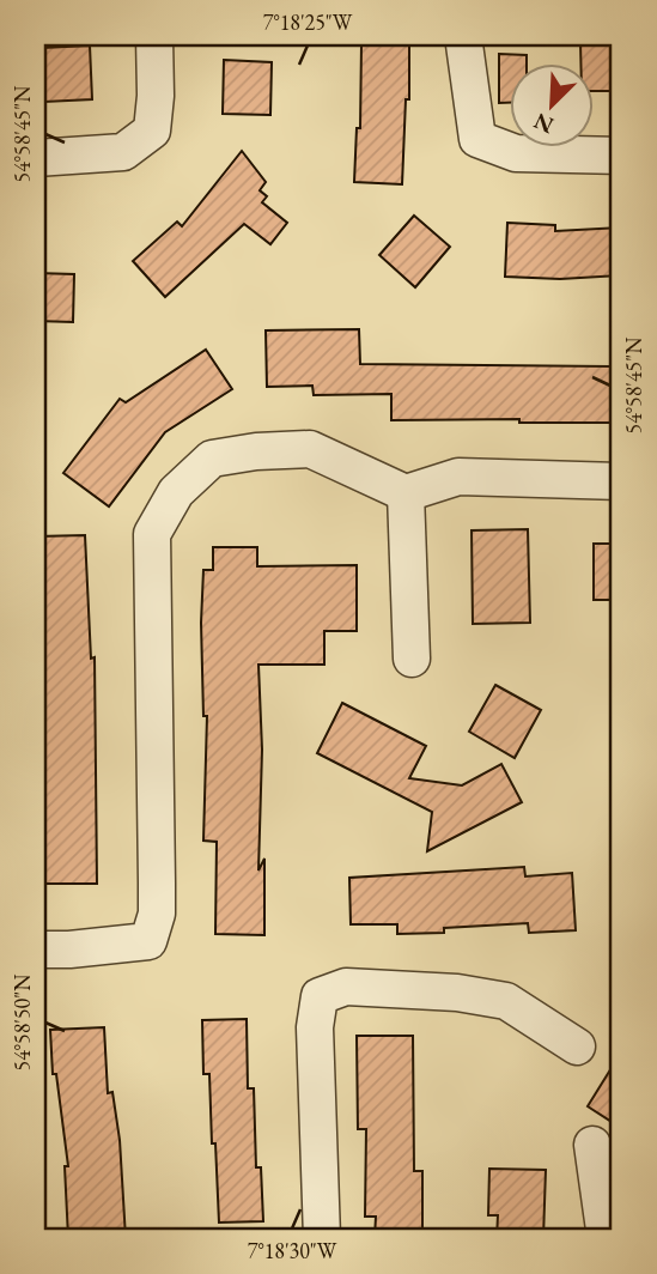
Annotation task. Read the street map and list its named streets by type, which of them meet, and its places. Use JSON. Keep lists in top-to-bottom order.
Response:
{
  "north": "bottom left",
  "coordinates": [
    "7°18'25\"W",
    "54°58'45\"N",
    "54°58'50\"N",
    "7°18'30\"W"
  ]
}
